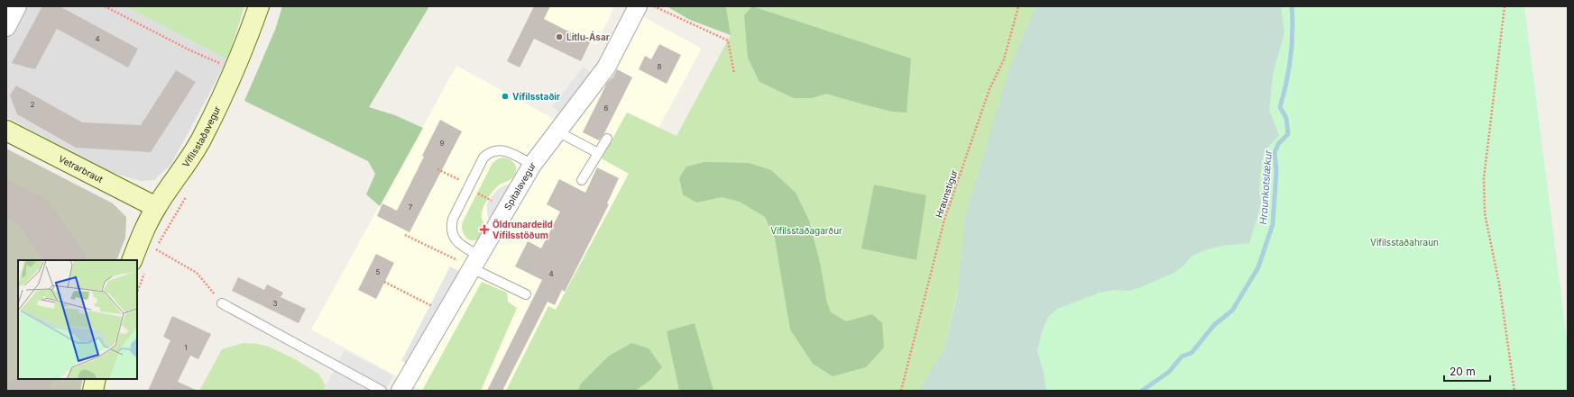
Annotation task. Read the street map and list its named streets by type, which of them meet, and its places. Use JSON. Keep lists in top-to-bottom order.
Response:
{
  "streets": {
    "main road": ["Vífilsstaðavegur", "Vetrarbraut"],
    "street": ["Spítalavegur"],
    "path": ["Hraunstígur"]
  },
  "crossings": [
    ["Vífilsstaðavegur", "Vetrarbraut"]
  ],
  "water": ["Hraunkotslækur"],
  "parks": ["Vífilsstaðagarður", "Vífilsstaðahraun"],
  "places": {
    "other": ["Litlu-Ásar", "Vífilsstaðir"],
    "health": ["Öldrunardeild Vífilsstöðum"]
  },
  "house_numbers": [
    "4",
    "8",
    "2",
    "6",
    "9",
    "7",
    "5",
    "4",
    "3",
    "1"
  ],
  "scale_bar": "20 m"
}
